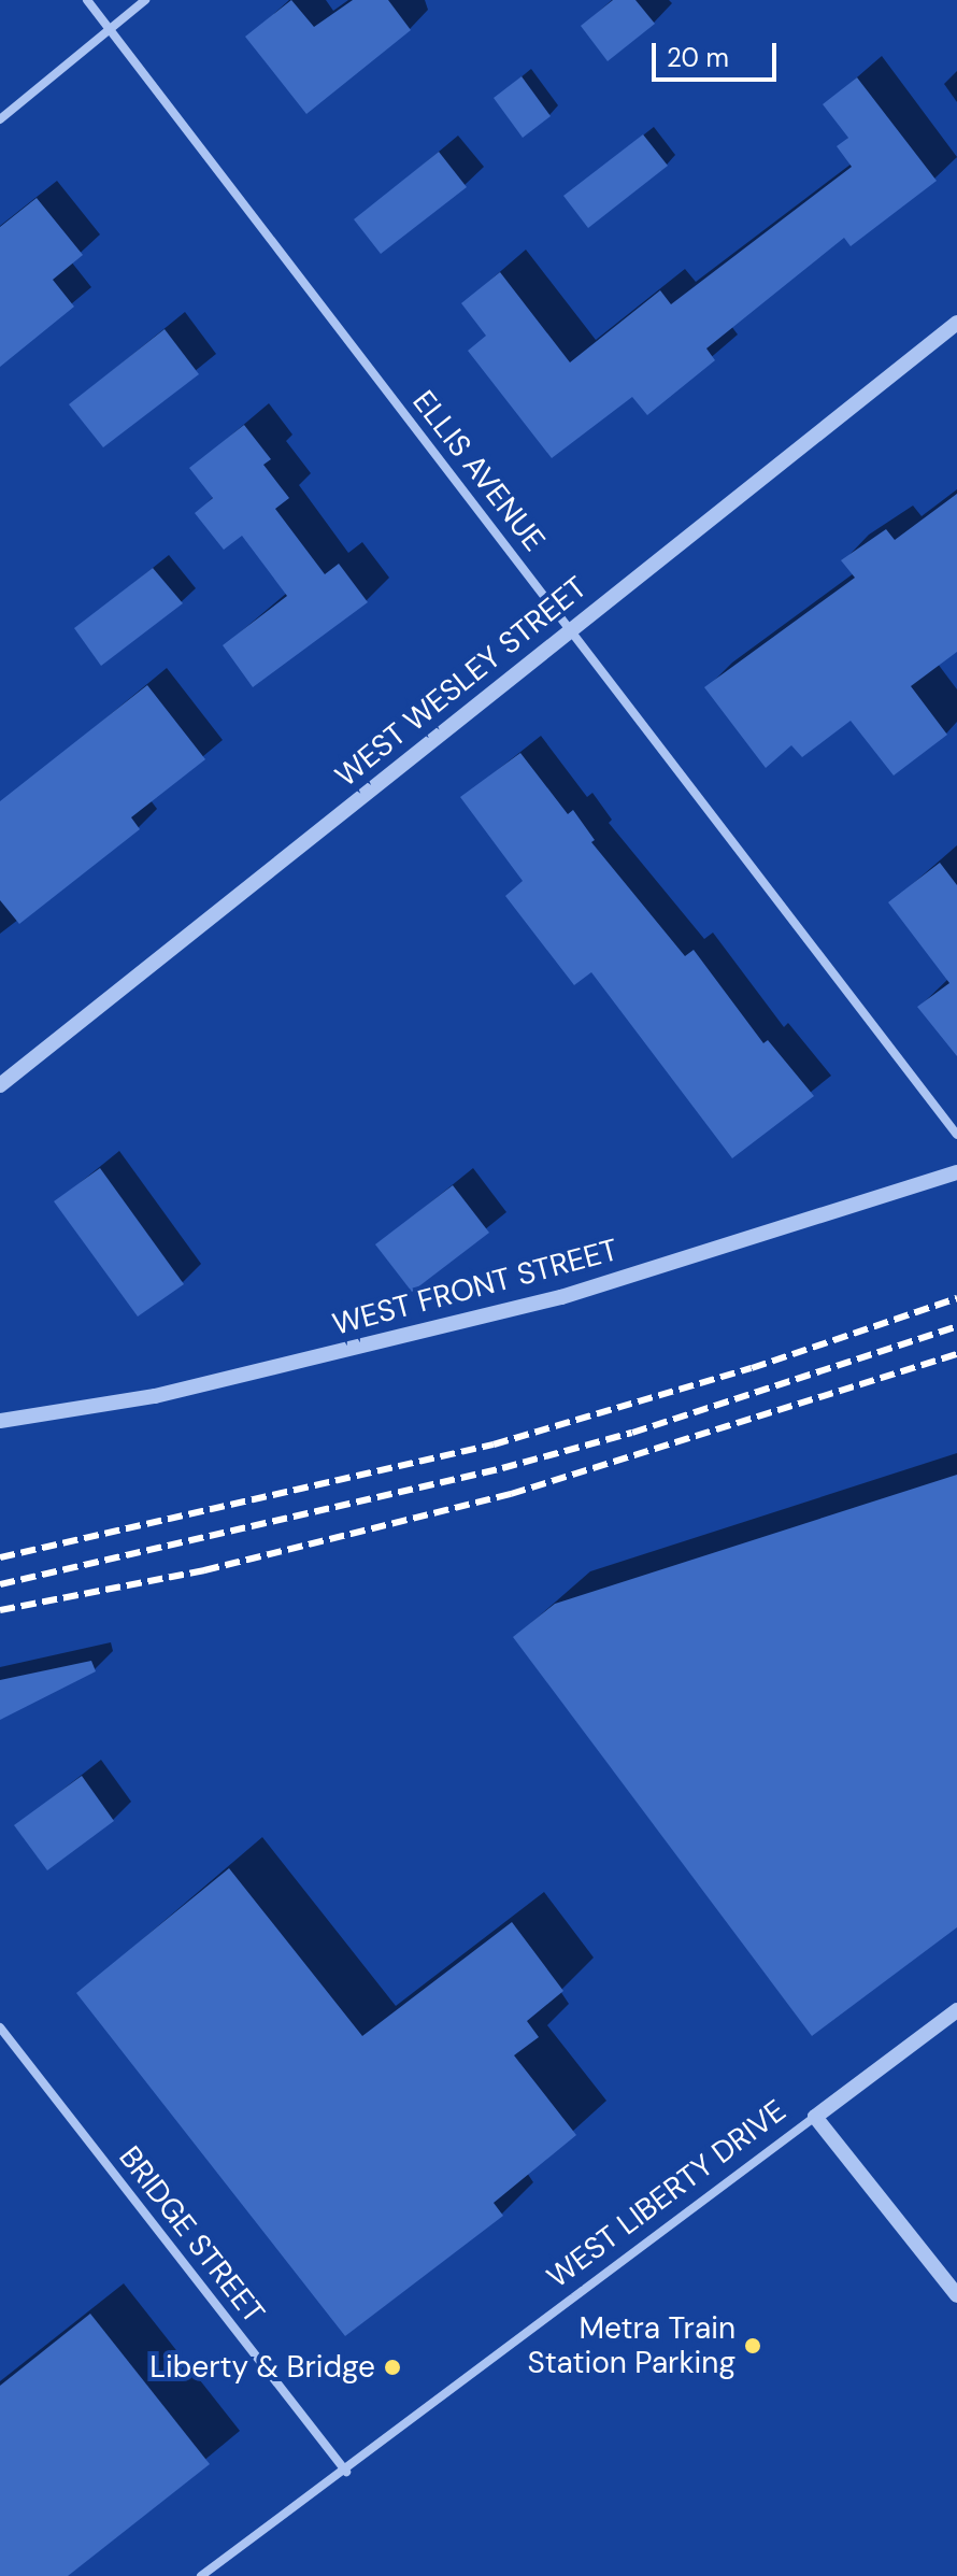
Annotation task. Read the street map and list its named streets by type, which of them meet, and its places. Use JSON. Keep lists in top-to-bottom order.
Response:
{
  "streets": {
    "street": [
      "ELLIS AVENUE",
      "WEST WESLEY STREET",
      "WEST FRONT STREET",
      "WEST LIBERTY DRIVE",
      "BRIDGE STREET"
    ]
  },
  "crossings": [
    ["ELLIS AVENUE", "WEST WESLEY STREET"],
    ["WEST LIBERTY DRIVE", "BRIDGE STREET"]
  ],
  "places": ["Metra Train Station Parking", "Liberty & Bridge"],
  "scale_bar": "20 m"
}
